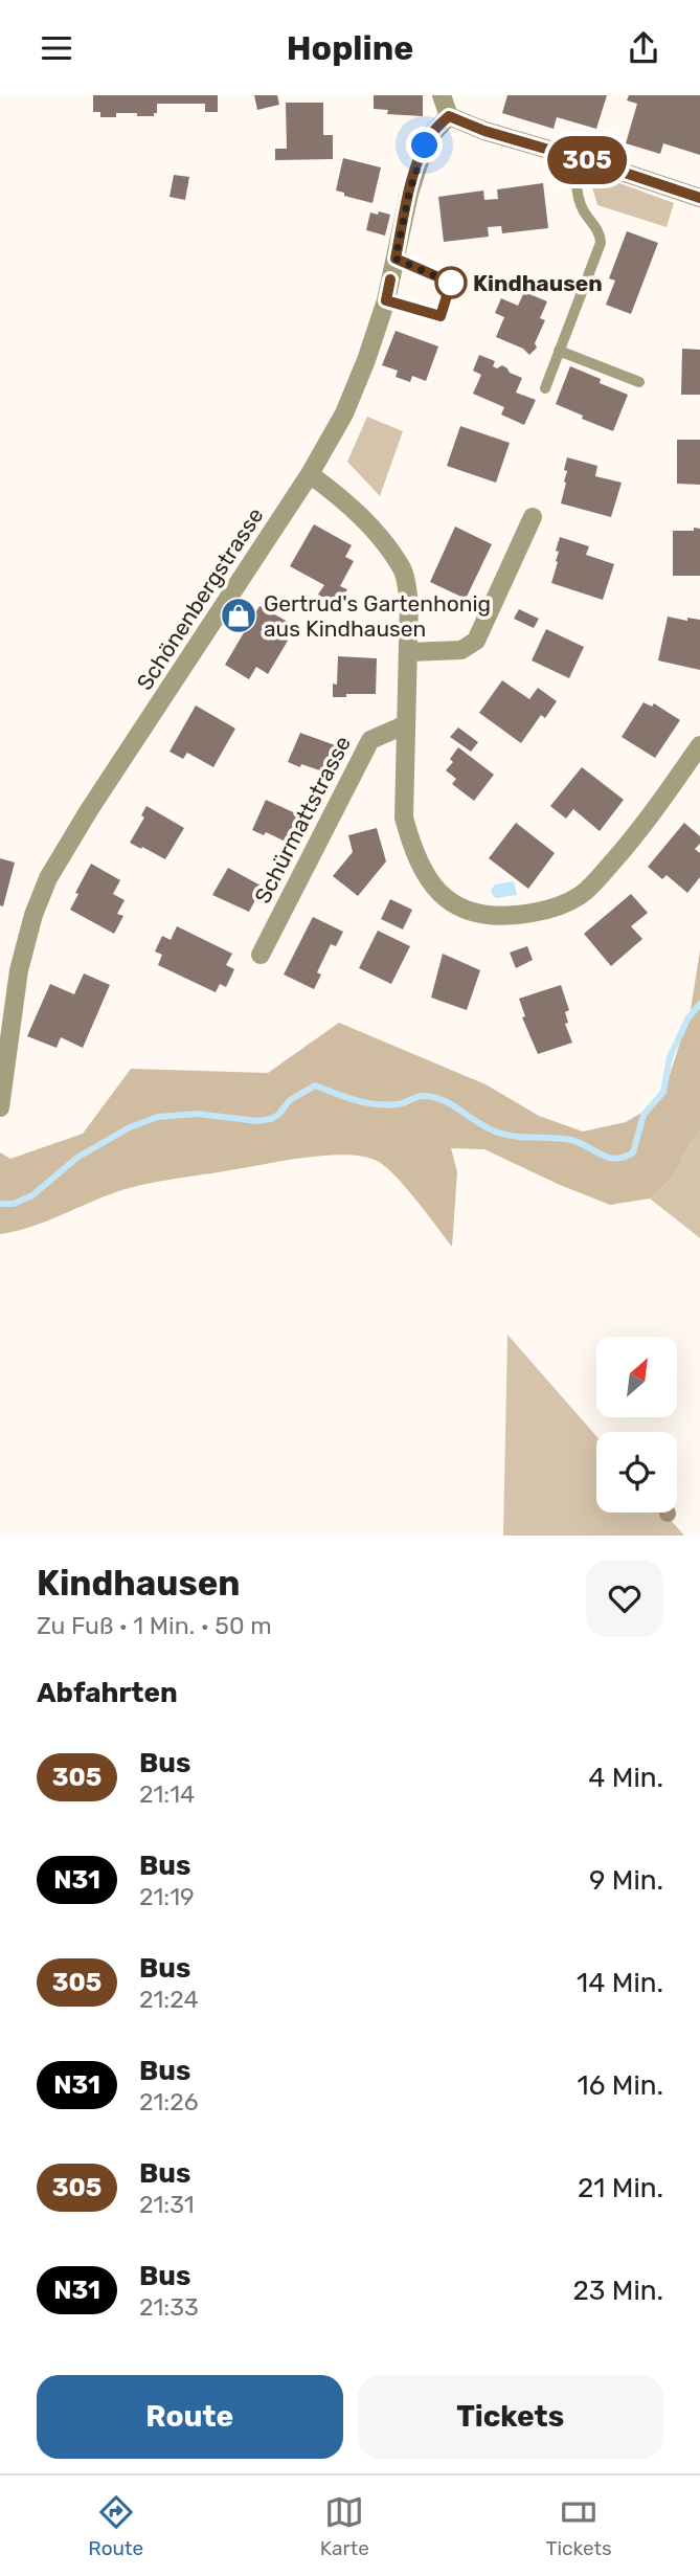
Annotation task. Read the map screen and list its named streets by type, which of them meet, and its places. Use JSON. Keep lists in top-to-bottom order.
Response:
{
  "streets": {
    "street": ["Schönenbergstrasse", "Schürmattstrasse"]
  },
  "places": {
    "other": ["Kindhausen"],
    "shop": ["Gertrud's Gartenhonig aus Kindhausen"]
  },
  "lines": ["bus line 305"],
  "north": "top right",
  "page": {
    "header": "Hopline",
    "on_map": "305",
    "heading": [
      ["Kindhausen", "Zu Fuß · 1 Min. · 50 m"],
      "Abfahrten"
    ],
    "list": [
      {
        "mark": "305",
        "name": "Bus",
        "note": "21:14",
        "value": "4 Min."
      },
      {
        "mark": "N31",
        "name": "Bus",
        "note": "21:19",
        "value": "9 Min."
      },
      {
        "mark": "305",
        "name": "Bus",
        "note": "21:24",
        "value": "14 Min."
      },
      {
        "mark": "N31",
        "name": "Bus",
        "note": "21:26",
        "value": "16 Min."
      },
      {
        "mark": "305",
        "name": "Bus",
        "note": "21:31",
        "value": "21 Min."
      },
      {
        "mark": "N31",
        "name": "Bus",
        "note": "21:33",
        "value": "23 Min."
      }
    ],
    "buttons": ["Route", "Tickets"],
    "tabs": ["Route", "Karte", "Tickets"]
  }
}
